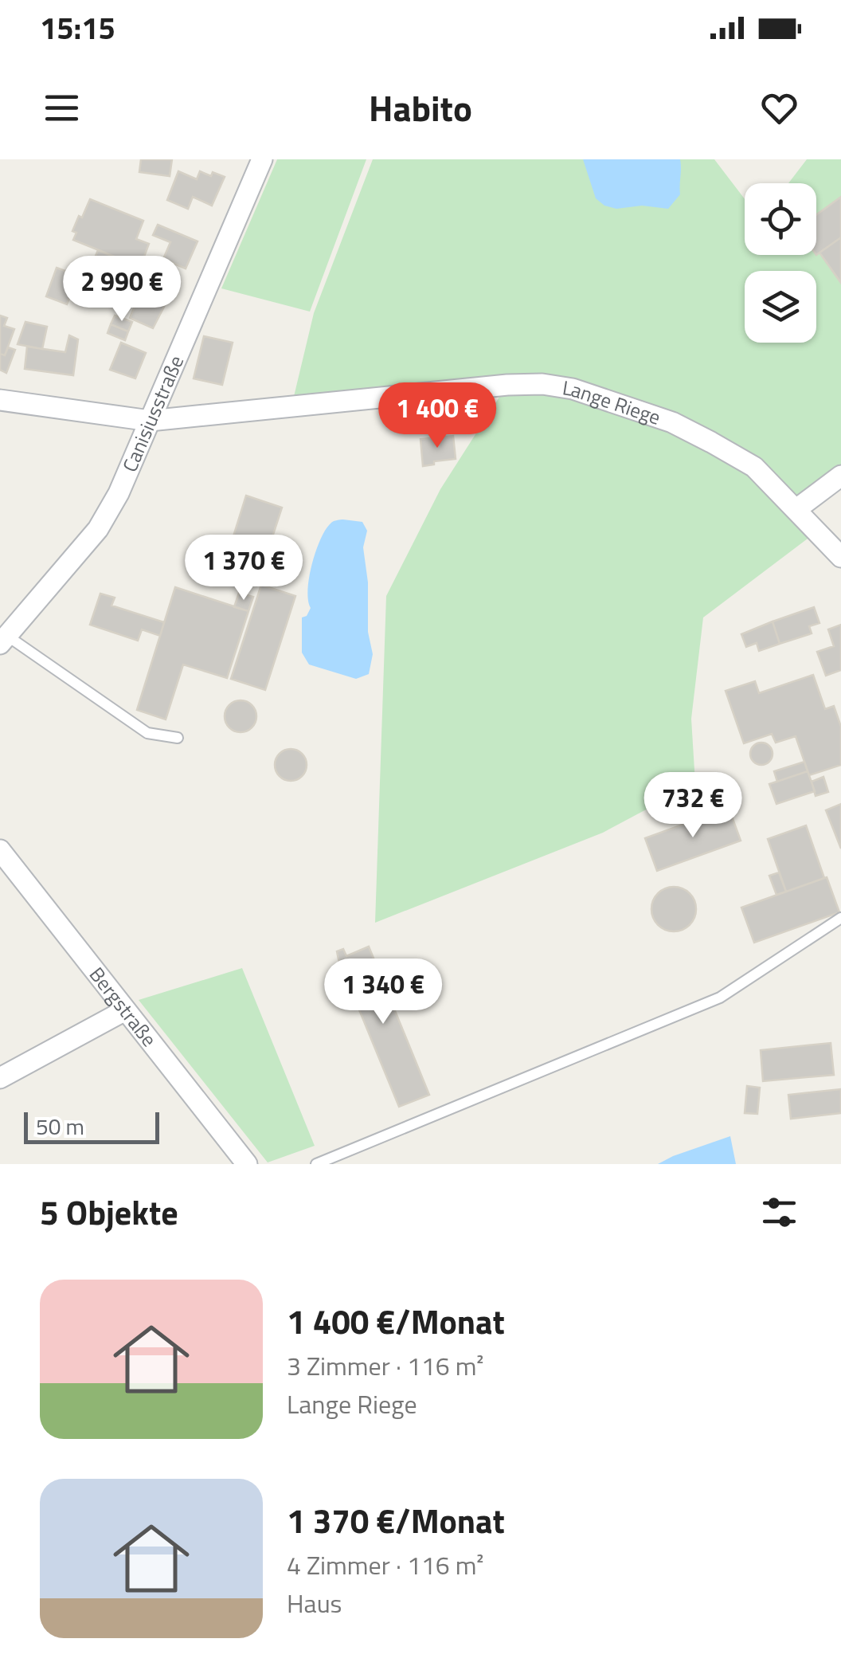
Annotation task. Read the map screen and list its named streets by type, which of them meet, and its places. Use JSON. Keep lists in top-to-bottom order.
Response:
{
  "streets": {
    "street": ["Lange Riege", "Canisiusstraße", "Bergstraße"]
  },
  "crossings": [
    ["Lange Riege", "Canisiusstraße"]
  ],
  "scale_bar": "50 m",
  "page": {
    "status": "15:15",
    "header": "Habito",
    "price": [
      "2 990 €",
      "1 400 €",
      "1 370 €",
      "732 €",
      "1 340 €"
    ],
    "scale": "50 m",
    "heading": "5 Objekte",
    "list": [
      {
        "name": "1 400 €/Monat",
        "note": "3 Zimmer · 116 m² · Lange Riege"
      },
      {
        "name": "1 370 €/Monat",
        "note": "4 Zimmer · 116 m² · Haus"
      }
    ]
  }
}
